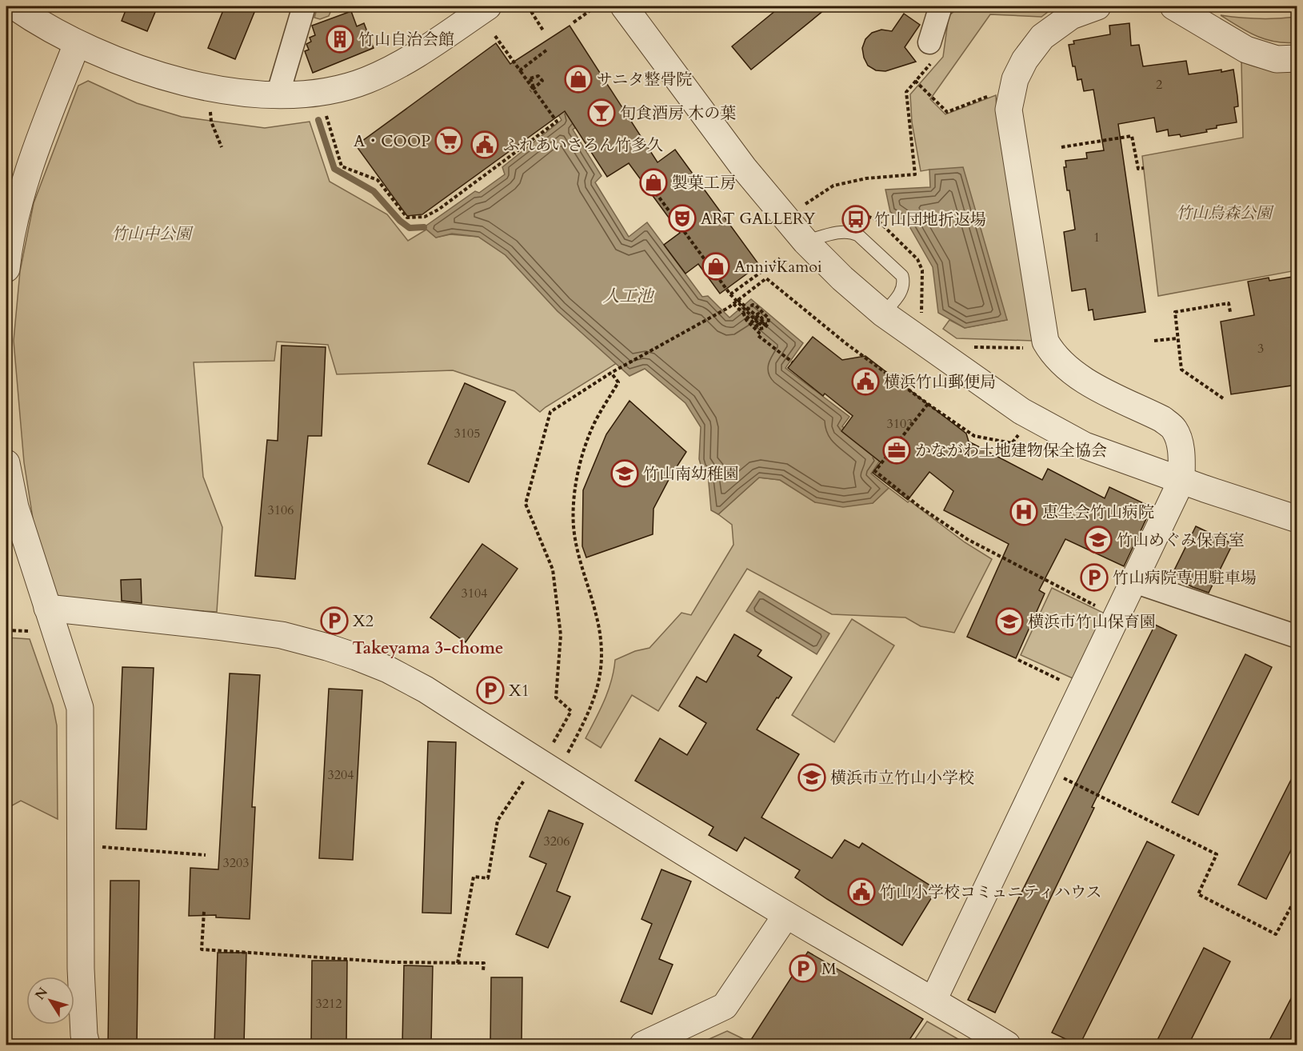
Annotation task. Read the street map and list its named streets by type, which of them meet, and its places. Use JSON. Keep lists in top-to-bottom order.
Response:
{
  "districts": ["Takeyama 3-chome"],
  "water": ["人工池"],
  "parks": ["竹山烏森公園", "竹山中公園"],
  "places": {
    "building": ["竹山自治会館"],
    "shop": ["サニタ整骨院", "製菓工房", "AnnivKamoi"],
    "bar": ["旬食酒房 木の葉"],
    "supermarket": ["A・COOP"],
    "public building": ["ふれあいさろん竹多久", "横浜竹山郵便局", "竹山小学校コミュニティハウス"],
    "theatre": ["ART GALLERY"],
    "bus stop": ["竹山団地折返場"],
    "office": ["かながわ土地建物保全協会"],
    "school or university": [
      "竹山南幼稚園",
      "竹山めぐみ保育室",
      "横浜市竹山保育園",
      "横浜市立竹山小学校"
    ],
    "hospital": ["恵生会竹山病院"],
    "parking": [
      "竹山病院専用駐車場",
      "X2",
      "X1",
      "M"
    ]
  },
  "house_numbers": [
    "2",
    "1",
    "3",
    "3103",
    "3105",
    "3106",
    "3104",
    "3204",
    "3206",
    "3203",
    "3212"
  ],
  "north": "top left"
}
